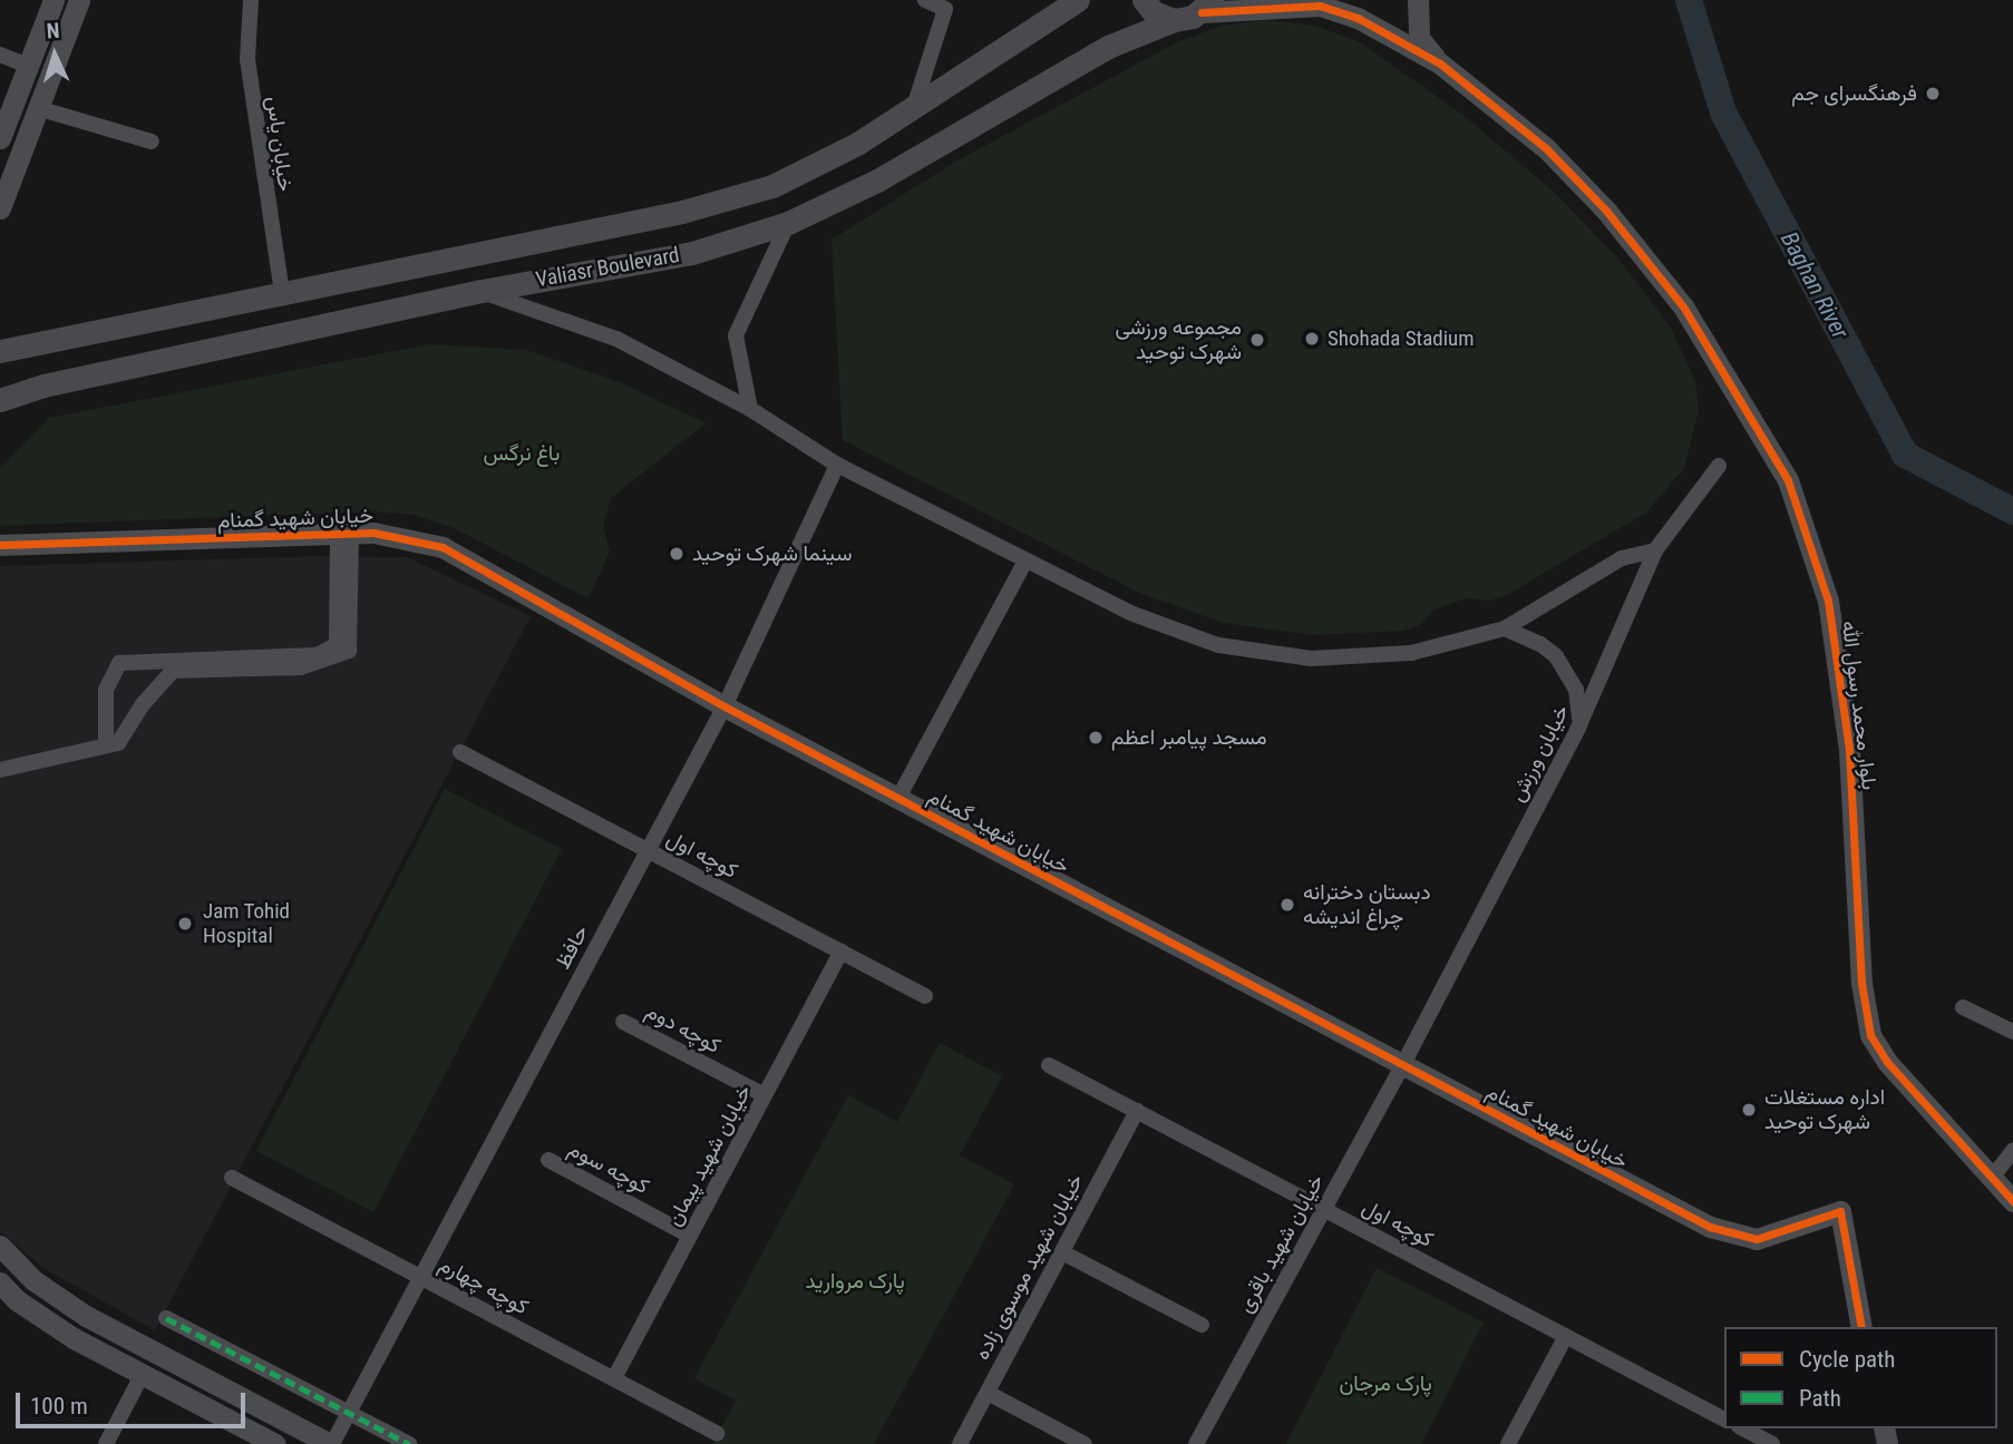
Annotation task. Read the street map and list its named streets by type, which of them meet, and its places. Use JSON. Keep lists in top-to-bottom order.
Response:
{
  "streets": {
    "main road": ["Valiasr Boulevard"],
    "street": [
      "خیابان یاس",
      "خیابان شهید گمنام",
      "بلوار محمد رسول الله",
      "خیابان ورزش",
      "کوچه اول",
      "حافظ",
      "کوچه دوم",
      "خیابان شهید پیمان",
      "کوچه سوم",
      "خیابان شهید باقری",
      "خیابان شهید موسوی زاده",
      "کوچه چهارم"
    ]
  },
  "crossings": [
    ["خیابان یاس", "Valiasr Boulevard"],
    ["خیابان شهید گمنام", "خیابان ورزش"],
    ["خیابان شهید گمنام", "حافظ"],
    ["خیابان شهید گمنام", "خیابان شهید باقری"],
    ["خیابان ورزش", "خیابان شهید باقری"],
    ["کوچه اول", "حافظ"],
    ["کوچه اول", "خیابان شهید پیمان"],
    ["کوچه اول", "خیابان شهید باقری"],
    ["کوچه اول", "خیابان شهید موسوی زاده"],
    ["حافظ", "کوچه چهارم"],
    ["کوچه دوم", "خیابان شهید پیمان"],
    ["خیابان شهید پیمان", "کوچه سوم"],
    ["خیابان شهید پیمان", "کوچه چهارم"]
  ],
  "water": ["Baghan River"],
  "parks": ["باغ نرگس", "پارک مروارید", "پارک مرجان"],
  "places": [
    "فرهنگسرای جم",
    "Shohada Stadium",
    "مجموعه ورزشی شهرک توحید",
    "سینما شهرک توحید",
    "مسجد پیامبر اعظم",
    "دبستان دخترانه چراغ اندیشه",
    "Jam Tohid Hospital",
    "اداره مستغلات شهرک توحید"
  ],
  "legend": ["Cycle path", "Path"],
  "scale_bar": "100 m",
  "north": "top"
}
